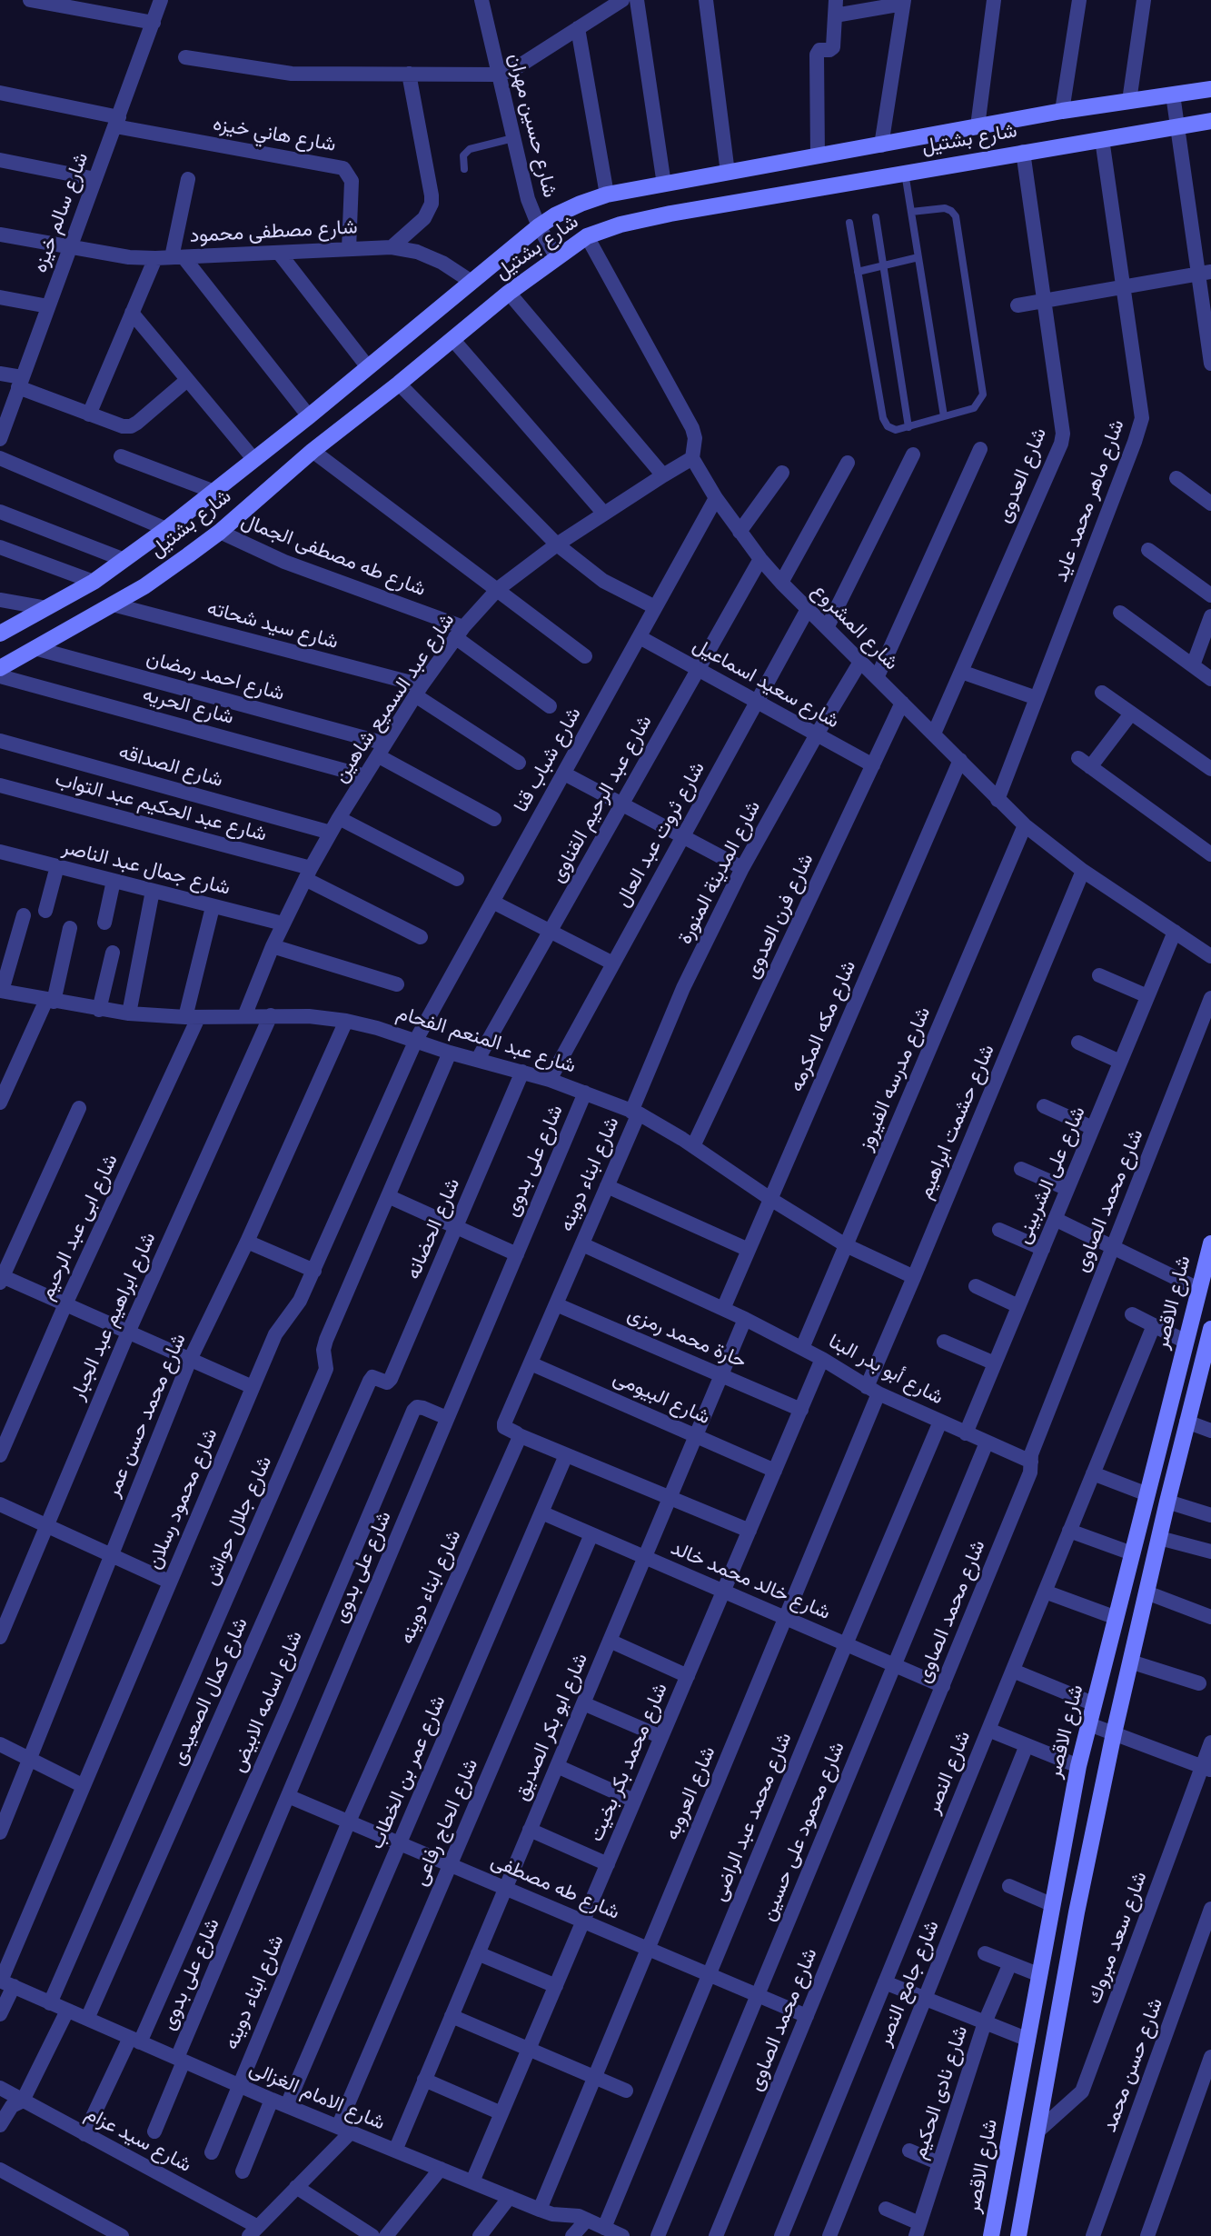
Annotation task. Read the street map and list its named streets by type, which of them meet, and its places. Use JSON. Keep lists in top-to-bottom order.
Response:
{
  "streets": {
    "street": [
      "شارع حسين مهران",
      "شارع هاني خيزه",
      "شارع بشتيل",
      "شارع سالم خيزه",
      "شارع مصطفى محمود",
      "شارع العدوى",
      "شارع ماهر محمد عايد",
      "شارع طه مصطفى الجمال",
      "شارع سيد شحاته",
      "شارع المشروع",
      "شارع احمد رمضان",
      "شارع سعيد اسماعيل",
      "شارع عبد السميع شاهين",
      "شارع الحريه",
      "شارع شباب قنا",
      "شارع الصداقه",
      "شارع عبد الرحيم القناوى",
      "شارع عبد الحكيم عبد التواب",
      "شارع ثروت عبد العال",
      "شارع جمال عبد الناصر",
      "شارع المدينة المنورة",
      "شارع فرن العدوى",
      "شارع مكه المكرمه",
      "شارع عبد المنعم الفحام",
      "شارع مدرسه الفيروز",
      "شارع حشمت ابراهيم",
      "شارع على بدوى",
      "شارع ابناء دوينه",
      "شارع على الشربينى",
      "شارع محمد الصاوى",
      "شارع ابى عبد الرحيم",
      "شارع الحضانه",
      "شارع الاقصر",
      "شارع ابراهيم عبد الجبار",
      "حارة محمد رمزى",
      "شارع أبو بدر البنا",
      "شارع البيومى",
      "شارع محمد حسن عمر",
      "شارع محمود رسلان",
      "شارع جلال حواش",
      "شارع خالد محمد خالد",
      "شارع كمال الصعيدى",
      "شارع اسامه الابيض",
      "شارع ابو بكر الصديق",
      "شارع محمد بكر بخيت",
      "شارع عمر بن الخطاب",
      "شارع النصر",
      "شارع العروبه",
      "شارع محمد عبد الراضى",
      "شارع الحاج رفاعى",
      "شارع محمود على حسين",
      "شارع طه مصطفى",
      "شارع سعد مبروك",
      "شارع جامع النصر",
      "شارع حسن محمد",
      "شارع نادى الحكيم",
      "شارع الامام الغزالى",
      "شارع سيد عزام"
    ]
  },
  "crossings": [
    ["شارع حسين مهران", "شارع بشتيل"],
    ["شارع هاني خيزه", "شارع سالم خيزه"],
    ["شارع هاني خيزه", "شارع مصطفى محمود"],
    ["شارع بشتيل", "شارع مصطفى محمود"],
    ["شارع بشتيل", "شارع العدوى"],
    ["شارع بشتيل", "شارع ماهر محمد عايد"],
    ["شارع بشتيل", "شارع طه مصطفى الجمال"],
    ["شارع بشتيل", "شارع سيد شحاته"],
    ["شارع بشتيل", "شارع احمد رمضان"],
    ["شارع سالم خيزه", "شارع مصطفى محمود"],
    ["شارع العدوى", "شارع المشروع"],
    ["شارع ماهر محمد عايد", "شارع المشروع"],
    ["شارع طه مصطفى الجمال", "شارع عبد السميع شاهين"],
    ["شارع سيد شحاته", "شارع عبد السميع شاهين"],
    ["شارع المشروع", "شارع عبد السميع شاهين"],
    ["شارع المشروع", "شارع شباب قنا"],
    ["شارع المشروع", "شارع عبد الرحيم القناوى"],
    ["شارع المشروع", "شارع ثروت عبد العال"],
    ["شارع المشروع", "شارع المدينة المنورة"],
    ["شارع المشروع", "شارع فرن العدوى"],
    ["شارع المشروع", "شارع مكه المكرمه"],
    ["شارع المشروع", "شارع مدرسه الفيروز"],
    ["شارع المشروع", "شارع حشمت ابراهيم"],
    ["شارع المشروع", "شارع على الشربينى"],
    ["شارع احمد رمضان", "شارع عبد السميع شاهين"],
    ["شارع سعيد اسماعيل", "شارع شباب قنا"],
    ["شارع سعيد اسماعيل", "شارع عبد الرحيم القناوى"],
    ["شارع سعيد اسماعيل", "شارع ثروت عبد العال"],
    ["شارع سعيد اسماعيل", "شارع المدينة المنورة"],
    ["شارع سعيد اسماعيل", "شارع فرن العدوى"],
    ["شارع عبد السميع شاهين", "شارع الحريه"],
    ["شارع عبد السميع شاهين", "شارع الصداقه"],
    ["شارع عبد السميع شاهين", "شارع عبد الحكيم عبد التواب"],
    ["شارع عبد السميع شاهين", "شارع جمال عبد الناصر"],
    ["شارع عبد السميع شاهين", "شارع عبد المنعم الفحام"],
    ["شارع شباب قنا", "شارع عبد المنعم الفحام"],
    ["شارع شباب قنا", "شارع محمود رسلان"],
    ["شارع عبد الرحيم القناوى", "شارع عبد المنعم الفحام"],
    ["شارع ثروت عبد العال", "شارع عبد المنعم الفحام"],
    ["شارع جمال عبد الناصر", "شارع ابى عبد الرحيم"],
    ["شارع المدينة المنورة", "شارع عبد المنعم الفحام"],
    ["شارع المدينة المنورة", "شارع ابناء دوينه"],
    ["شارع فرن العدوى", "شارع عبد المنعم الفحام"],
    ["شارع مكه المكرمه", "شارع عبد المنعم الفحام"],
    ["شارع مكه المكرمه", "شارع أبو بدر البنا"],
    ["شارع عبد المنعم الفحام", "شارع مدرسه الفيروز"],
    ["شارع عبد المنعم الفحام", "شارع حشمت ابراهيم"],
    ["شارع عبد المنعم الفحام", "شارع على بدوى"],
    ["شارع عبد المنعم الفحام", "شارع ابناء دوينه"],
    ["شارع عبد المنعم الفحام", "شارع ابى عبد الرحيم"],
    ["شارع عبد المنعم الفحام", "شارع الحضانه"],
    ["شارع عبد المنعم الفحام", "شارع ابراهيم عبد الجبار"],
    ["شارع عبد المنعم الفحام", "شارع محمد حسن عمر"],
    ["شارع عبد المنعم الفحام", "شارع محمود رسلان"],
    ["شارع عبد المنعم الفحام", "شارع جلال حواش"],
    ["شارع مدرسه الفيروز", "شارع أبو بدر البنا"],
    ["شارع حشمت ابراهيم", "شارع أبو بدر البنا"],
    ["شارع حشمت ابراهيم", "شارع العروبه"],
    ["شارع على بدوى", "شارع اسامه الابيض"],
    ["شارع على بدوى", "شارع طه مصطفى"],
    ["شارع على بدوى", "شارع الامام الغزالى"],
    ["شارع ابناء دوينه", "حارة محمد رمزى"],
    ["شارع ابناء دوينه", "شارع أبو بدر البنا"],
    ["شارع ابناء دوينه", "شارع البيومى"],
    ["شارع ابناء دوينه", "شارع طه مصطفى"],
    ["شارع ابناء دوينه", "شارع الامام الغزالى"],
    ["شارع على الشربينى", "شارع أبو بدر البنا"],
    ["شارع محمد الصاوى", "شارع أبو بدر البنا"],
    ["شارع محمد الصاوى", "شارع خالد محمد خالد"],
    ["شارع محمد الصاوى", "شارع طه مصطفى"],
    ["شارع الحضانه", "شارع كمال الصعيدى"],
    ["حارة محمد رمزى", "شارع ابو بكر الصديق"],
    ["حارة محمد رمزى", "شارع محمد بكر بخيت"],
    ["شارع أبو بدر البنا", "شارع ابو بكر الصديق"],
    ["شارع أبو بدر البنا", "شارع محمد بكر بخيت"],
    ["شارع أبو بدر البنا", "شارع العروبه"],
    ["شارع أبو بدر البنا", "شارع محمد عبد الراضى"],
    ["شارع أبو بدر البنا", "شارع محمود على حسين"],
    ["شارع البيومى", "شارع ابو بكر الصديق"],
    ["شارع البيومى", "شارع محمد بكر بخيت"],
    ["شارع محمود رسلان", "شارع الامام الغزالى"],
    ["شارع جلال حواش", "شارع الامام الغزالى"],
    ["شارع خالد محمد خالد", "شارع ابو بكر الصديق"],
    ["شارع خالد محمد خالد", "شارع محمد بكر بخيت"],
    ["شارع خالد محمد خالد", "شارع عمر بن الخطاب"],
    ["شارع خالد محمد خالد", "شارع العروبه"],
    ["شارع خالد محمد خالد", "شارع محمد عبد الراضى"],
    ["شارع خالد محمد خالد", "شارع الحاج رفاعى"],
    ["شارع خالد محمد خالد", "شارع محمود على حسين"],
    ["شارع كمال الصعيدى", "شارع الامام الغزالى"],
    ["شارع اسامه الابيض", "شارع الامام الغزالى"],
    ["شارع ابو بكر الصديق", "شارع طه مصطفى"],
    ["شارع ابو بكر الصديق", "شارع الامام الغزالى"],
    ["شارع محمد بكر بخيت", "شارع طه مصطفى"],
    ["شارع محمد بكر بخيت", "شارع الامام الغزالى"],
    ["شارع عمر بن الخطاب", "شارع طه مصطفى"],
    ["شارع عمر بن الخطاب", "شارع الامام الغزالى"],
    ["شارع العروبه", "شارع طه مصطفى"],
    ["شارع العروبه", "شارع الامام الغزالى"],
    ["شارع محمد عبد الراضى", "شارع طه مصطفى"],
    ["شارع محمد عبد الراضى", "شارع الامام الغزالى"],
    ["شارع الحاج رفاعى", "شارع طه مصطفى"],
    ["شارع الحاج رفاعى", "شارع الامام الغزالى"],
    ["شارع محمود على حسين", "شارع طه مصطفى"]
  ]
}
